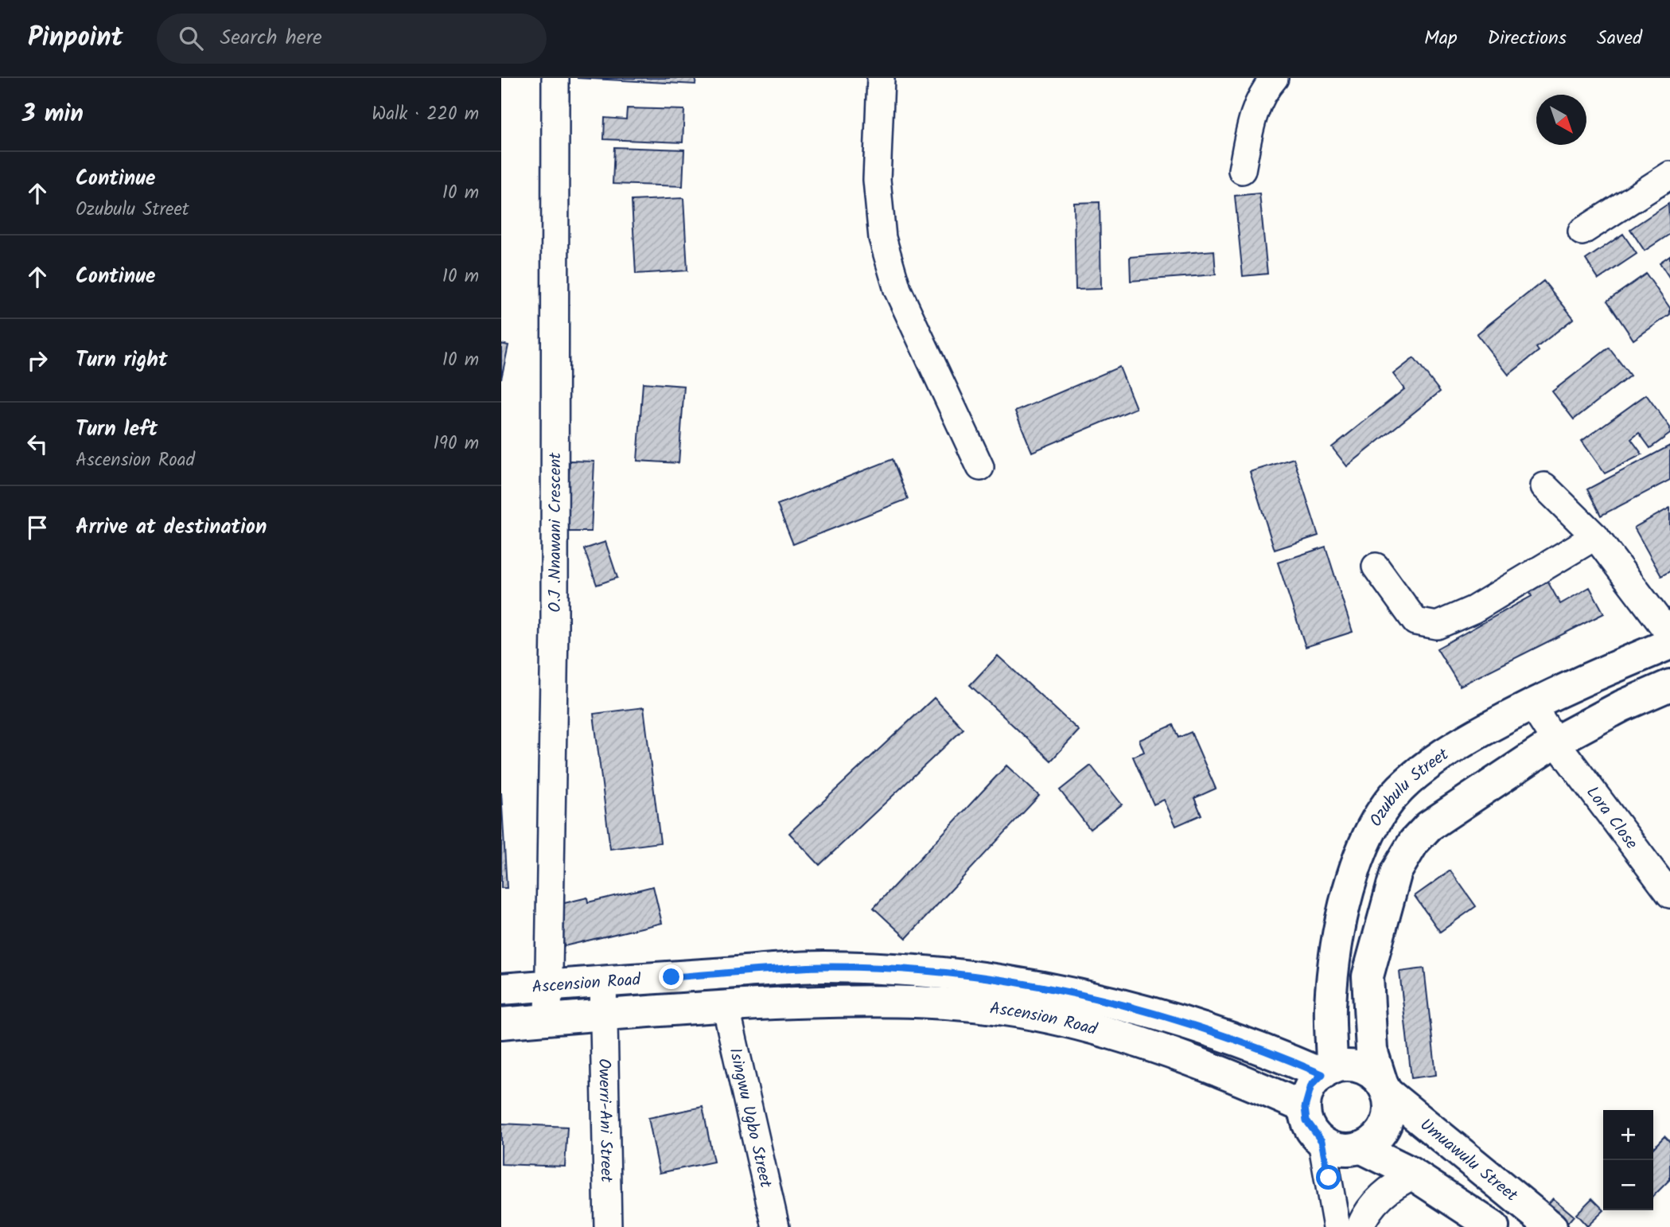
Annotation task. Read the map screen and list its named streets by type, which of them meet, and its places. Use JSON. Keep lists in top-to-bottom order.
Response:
{
  "streets": {
    "main road": ["Ozubulu Street", "Ascension Road", "Umuawulu Street"],
    "street": [
      "O.J .Nnawani Crescent",
      "Lora Close",
      "Isingwu Ugbo Street",
      "Owerri-Ani Street"
    ]
  },
  "crossings": [
    ["O.J .Nnawani Crescent", "Ascension Road"],
    ["Ozubulu Street", "Lora Close"],
    ["Ozubulu Street", "Ascension Road"],
    ["Ozubulu Street", "Umuawulu Street"],
    ["Ascension Road", "Isingwu Ugbo Street"],
    ["Ascension Road", "Owerri-Ani Street"],
    ["Ascension Road", "Umuawulu Street"]
  ],
  "north": "bottom right",
  "page": {
    "header": "Pinpoint",
    "search": "Search here",
    "nav": ["Map", "Directions", "Saved"],
    "heading": ["3 min", "Walk · 220 m"],
    "list": [
      ["Continue", "Ozubulu Street", "10 m"],
      ["Continue", "10 m"],
      ["Turn right", "10 m"],
      ["Turn left", "Ascension Road", "190 m"],
      "Arrive at destination"
    ],
    "map_buttons": ["+", "−"]
  }
}
